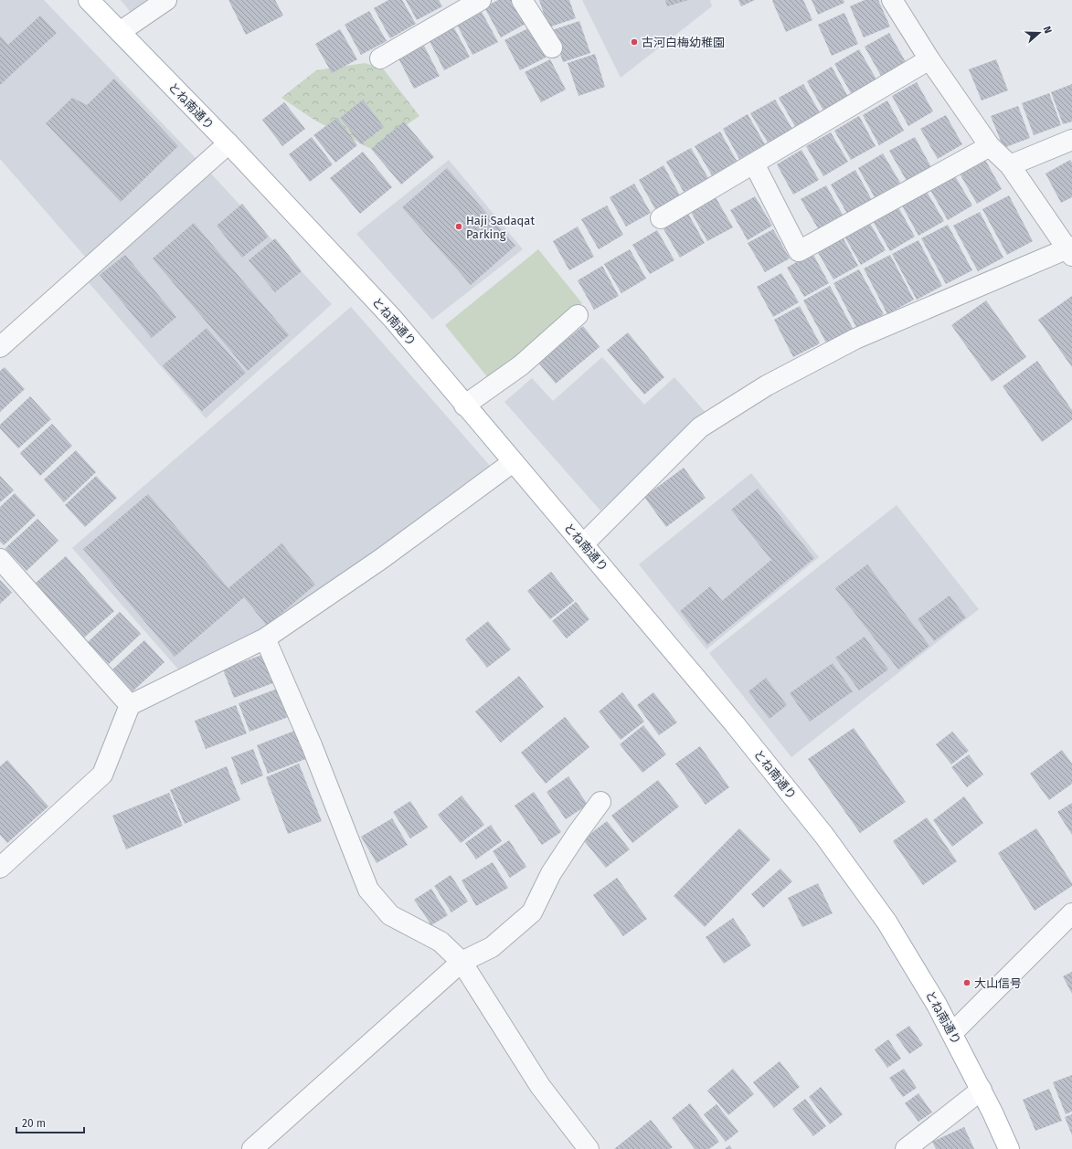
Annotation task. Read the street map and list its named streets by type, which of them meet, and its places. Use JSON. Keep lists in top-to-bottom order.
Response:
{
  "streets": {
    "main road": ["とね南通り"]
  },
  "places": ["古河白梅幼稚園", "Haji Sadaqat Parking", "大山信号"],
  "scale_bar": "20 m",
  "north": "right"
}
